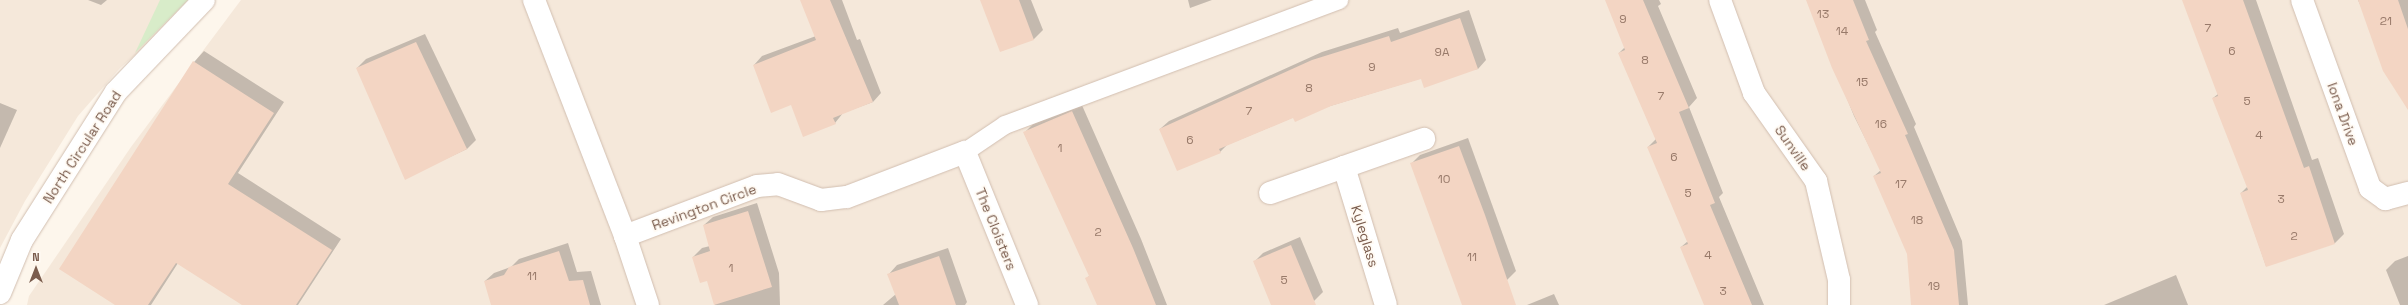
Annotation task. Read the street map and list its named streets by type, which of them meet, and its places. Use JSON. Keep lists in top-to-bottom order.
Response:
{
  "streets": {
    "street": [
      "Iona Drive",
      "North Circular Road",
      "Sunville",
      "Revington Circle",
      "The Cloisters",
      "Kyleglass"
    ]
  },
  "crossings": [
    ["Revington Circle", "The Cloisters"]
  ],
  "house_numbers": [
    "13",
    "9",
    "21",
    "7",
    "14",
    "6",
    "9A",
    "8",
    "9",
    "15",
    "8",
    "7",
    "5",
    "7",
    "16",
    "4",
    "6",
    "1",
    "6",
    "10",
    "17",
    "5",
    "3",
    "18",
    "2",
    "2",
    "4",
    "11",
    "1",
    "11",
    "5",
    "19",
    "3"
  ],
  "north": "top"
}
